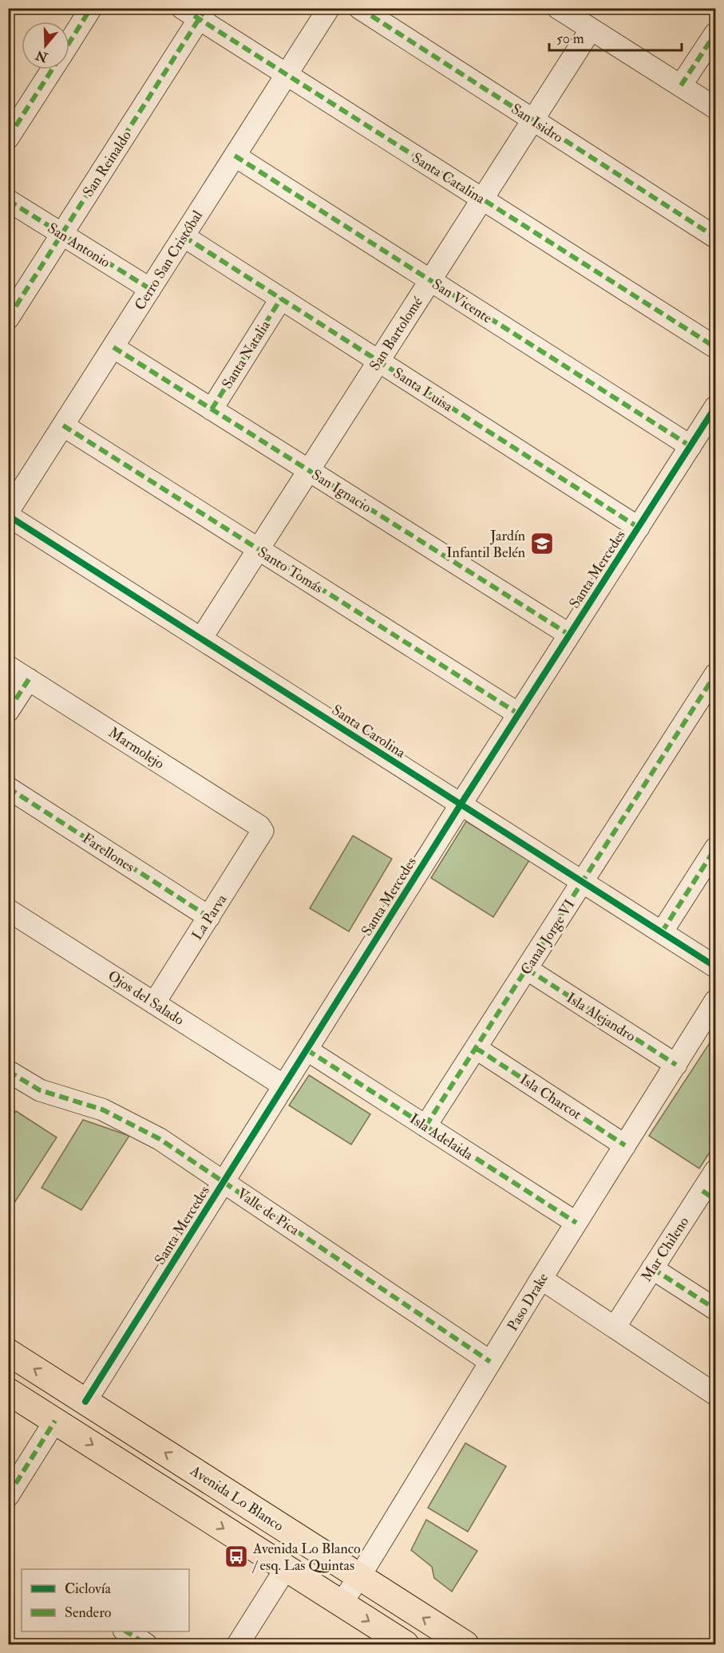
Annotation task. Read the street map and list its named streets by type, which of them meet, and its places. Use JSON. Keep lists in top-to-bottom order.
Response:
{
  "streets": {
    "main road": ["Avenida Lo Blanco"],
    "street": [
      "San Isidro",
      "San Reinaldo",
      "Santa Catalina",
      "San Antonio",
      "Cerro San Cristóbal",
      "San Vicente",
      "San Bartolomé",
      "Santa Natalia",
      "Santa Luisa",
      "San Ignacio",
      "Santa Mercedes",
      "Santo Tomás",
      "Santa Carolina",
      "Marmolejo",
      "Farellones",
      "La Parva",
      "Canal Jorge VI",
      "Ojos del Salado",
      "Isla Alejandro",
      "Isla Charcot",
      "Isla Adelaida",
      "Valle de Pica",
      "Mar Chileno",
      "Paso Drake"
    ]
  },
  "crossings": [
    ["San Isidro", "San Bartolomé"],
    ["San Reinaldo", "Santa Catalina"],
    ["San Reinaldo", "San Antonio"],
    ["Santa Catalina", "Cerro San Cristóbal"],
    ["Santa Catalina", "San Bartolomé"],
    ["San Antonio", "Cerro San Cristóbal"],
    ["Cerro San Cristóbal", "San Vicente"],
    ["Cerro San Cristóbal", "Santa Luisa"],
    ["Cerro San Cristóbal", "San Ignacio"],
    ["Cerro San Cristóbal", "Santo Tomás"],
    ["San Vicente", "San Bartolomé"],
    ["San Vicente", "Santa Mercedes"],
    ["San Bartolomé", "Santa Luisa"],
    ["San Bartolomé", "San Ignacio"],
    ["San Bartolomé", "Santo Tomás"],
    ["San Bartolomé", "Santa Carolina"],
    ["Santa Natalia", "Santa Luisa"],
    ["Santa Natalia", "San Ignacio"],
    ["Santa Luisa", "Santa Mercedes"],
    ["San Ignacio", "Santa Mercedes"],
    ["Santa Mercedes", "Santo Tomás"],
    ["Santa Mercedes", "Santa Carolina"],
    ["Santa Mercedes", "Ojos del Salado"],
    ["Santa Mercedes", "Isla Adelaida"],
    ["Santa Mercedes", "Valle de Pica"],
    ["Santa Mercedes", "Avenida Lo Blanco"],
    ["Santa Carolina", "Canal Jorge VI"],
    ["Marmolejo", "La Parva"],
    ["Farellones", "La Parva"],
    ["La Parva", "Ojos del Salado"],
    ["Canal Jorge VI", "Isla Alejandro"],
    ["Canal Jorge VI", "Isla Charcot"],
    ["Canal Jorge VI", "Isla Adelaida"],
    ["Isla Alejandro", "Paso Drake"],
    ["Isla Charcot", "Paso Drake"],
    ["Isla Adelaida", "Paso Drake"],
    ["Valle de Pica", "Paso Drake"],
    ["Paso Drake", "Avenida Lo Blanco"]
  ],
  "places": {
    "school or university": ["Jardín Infantil Belén"],
    "bus stop": ["Avenida Lo Blanco / esq. Las Quintas"]
  },
  "legend": ["Ciclovía", "Sendero"],
  "scale_bar": "50 m",
  "north": "bottom"
}
